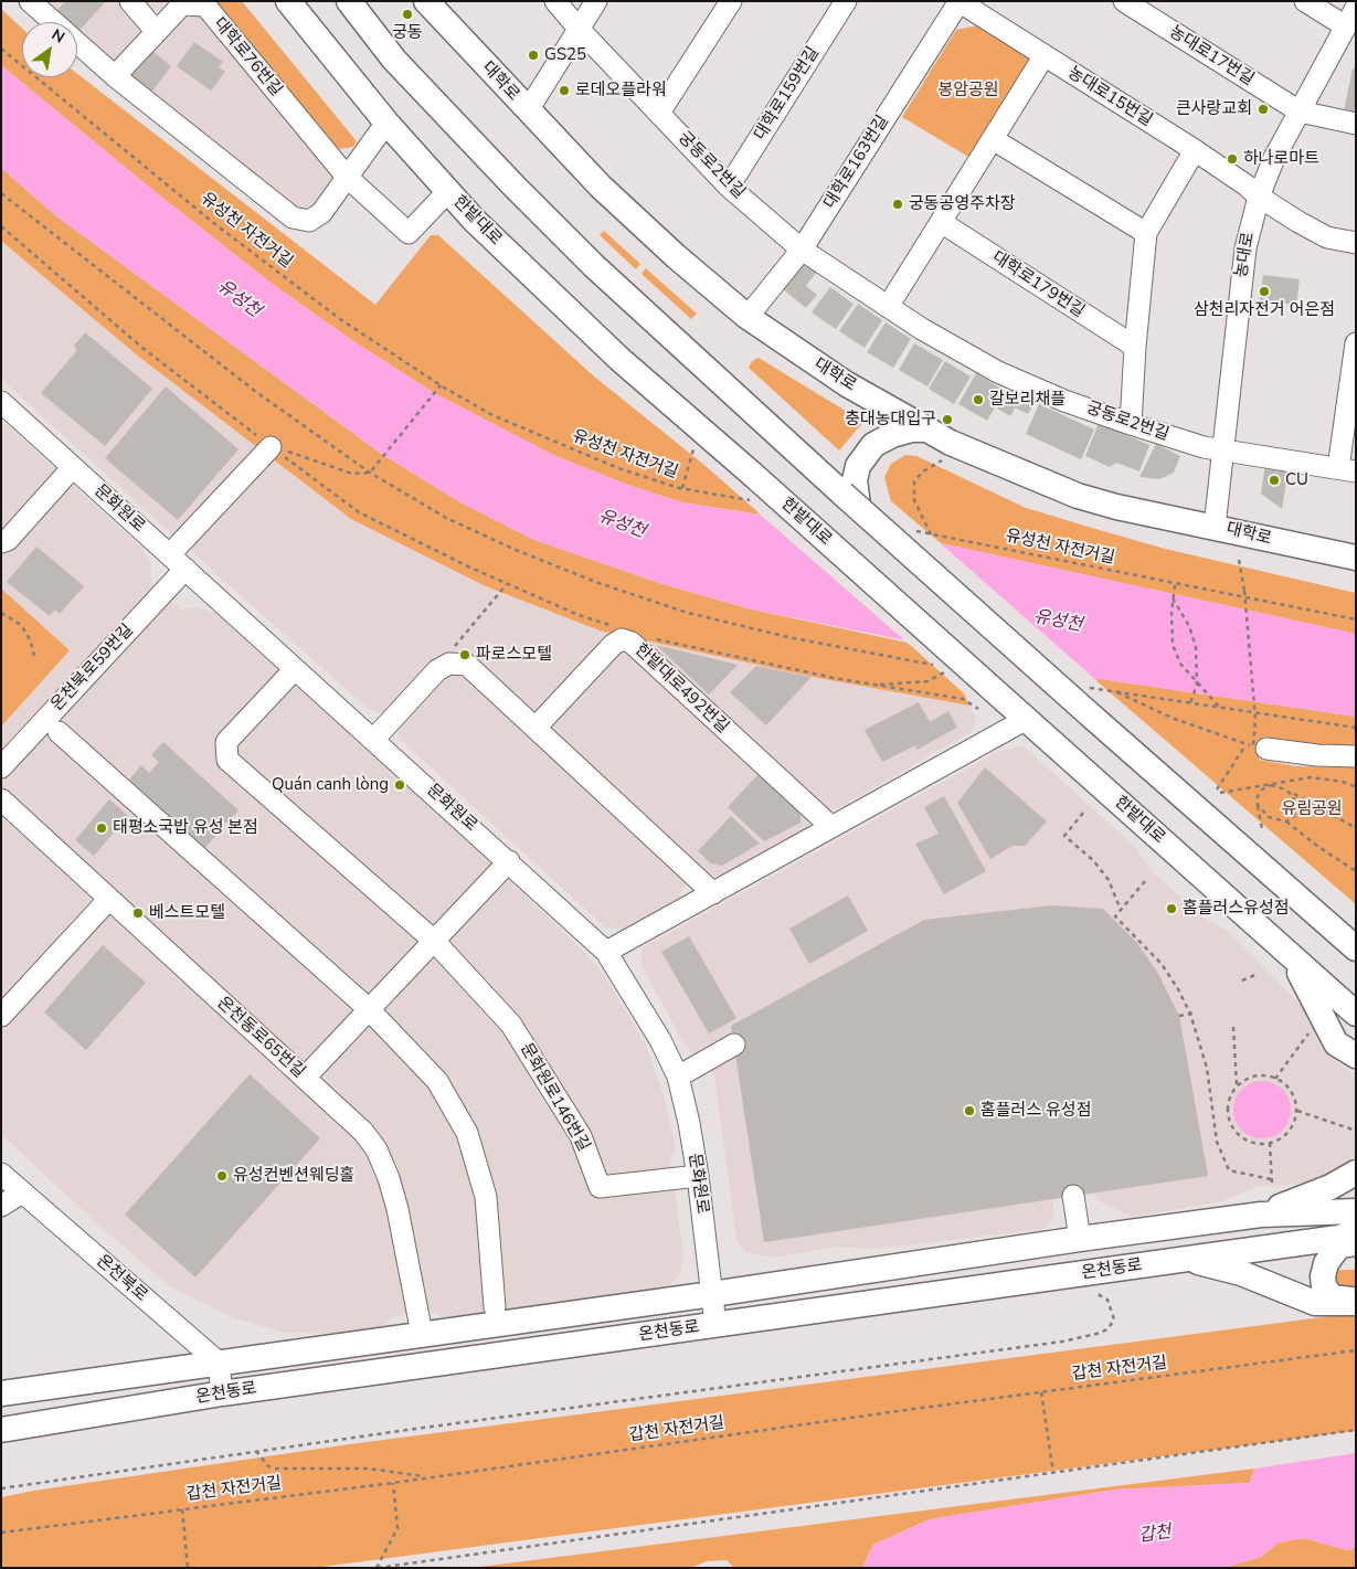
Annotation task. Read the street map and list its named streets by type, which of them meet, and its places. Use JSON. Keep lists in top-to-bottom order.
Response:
{
  "streets": {
    "main road": ["대학로", "한밭대로", "온천동로"],
    "street": [
      "농대로17번길",
      "대학로76번길",
      "대학로159번길",
      "농대로15번길",
      "대학로163번길",
      "궁동로2번길",
      "농대로",
      "대학로179번길",
      "문화원로",
      "온천북로59번길",
      "한밭대로492번길",
      "온천동로65번길",
      "문화원로146번길",
      "온천북로"
    ],
    "path": ["유성천 자전거길", "갑천 자전거길"]
  },
  "crossings": [
    ["농대로17번길", "농대로"],
    ["대학로76번길", "한밭대로"],
    ["대학로", "대학로163번길"],
    ["대학로", "농대로"],
    ["대학로159번길", "궁동로2번길"],
    ["농대로15번길", "대학로163번길"],
    ["농대로15번길", "농대로"],
    ["대학로163번길", "궁동로2번길"],
    ["궁동로2번길", "농대로"],
    ["문화원로", "온천북로59번길"],
    ["문화원로", "문화원로146번길"],
    ["문화원로", "온천동로"],
    ["온천동로65번길", "온천동로"],
    ["온천동로", "온천북로"]
  ],
  "water": ["유성천", "갑천"],
  "parks": ["봉암공원", "유림공원"],
  "places": [
    "궁동",
    "GS25",
    "로데오플라워",
    "큰사랑교회",
    "하나로마트",
    "궁동공영주차장",
    "삼천리자전거 어은점",
    "갈보리채플",
    "충대농대입구",
    "CU",
    "파로스모텔",
    "Quán canh lòng",
    "태평소국밥 유성 본점",
    "홈플러스유성점",
    "베스트모텔",
    "홈플러스 유성점",
    "유성컨벤션웨딩홀"
  ],
  "north": "top right"
}
